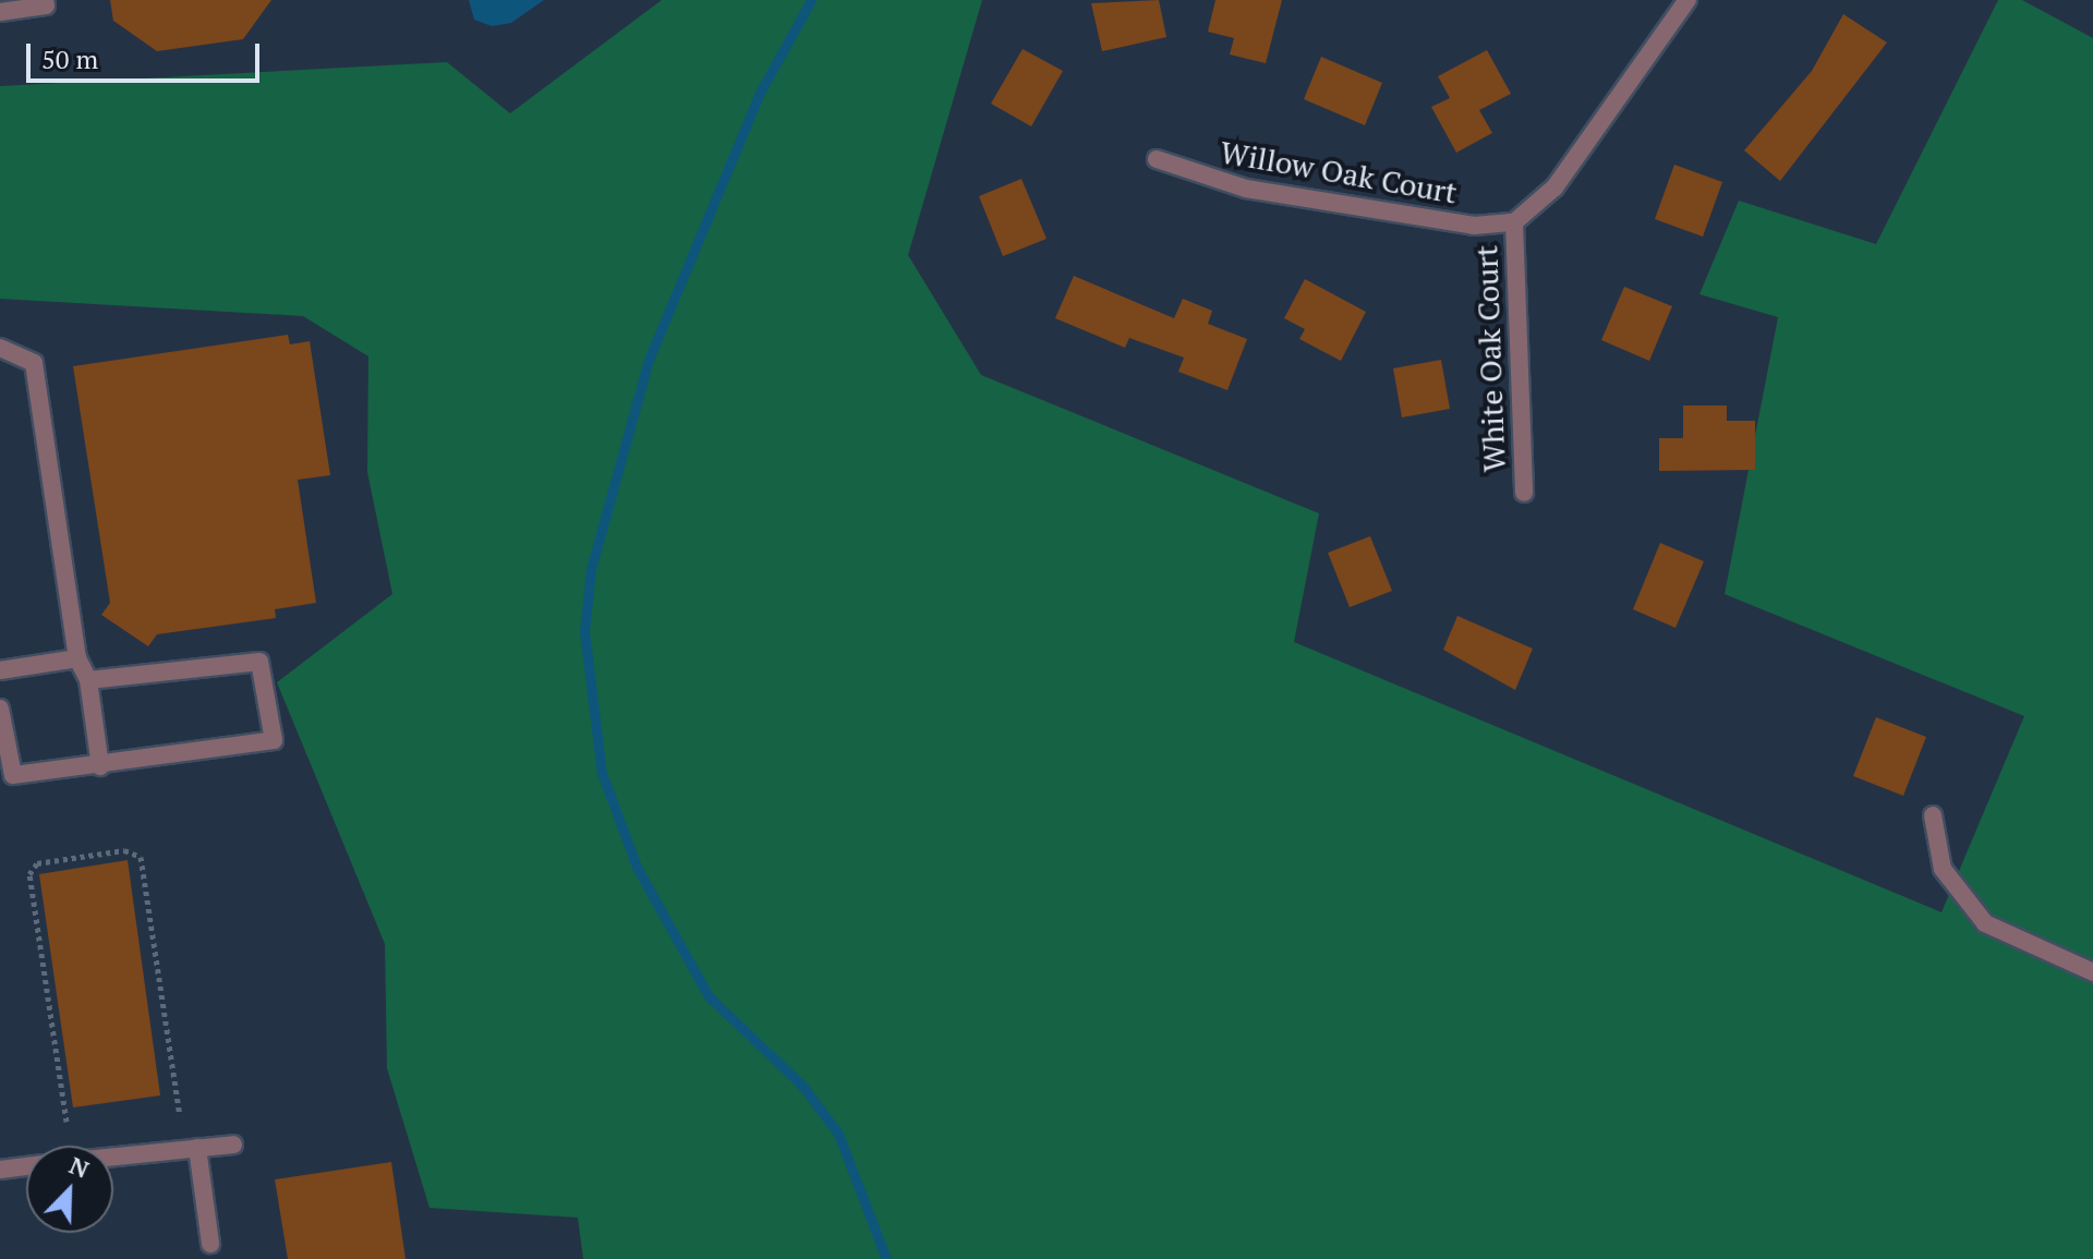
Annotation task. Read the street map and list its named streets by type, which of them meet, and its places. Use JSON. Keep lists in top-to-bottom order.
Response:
{
  "streets": {
    "street": ["Willow Oak Court", "White Oak Court"]
  },
  "crossings": [
    ["Willow Oak Court", "White Oak Court"]
  ],
  "scale_bar": "50 m",
  "north": "top right"
}
